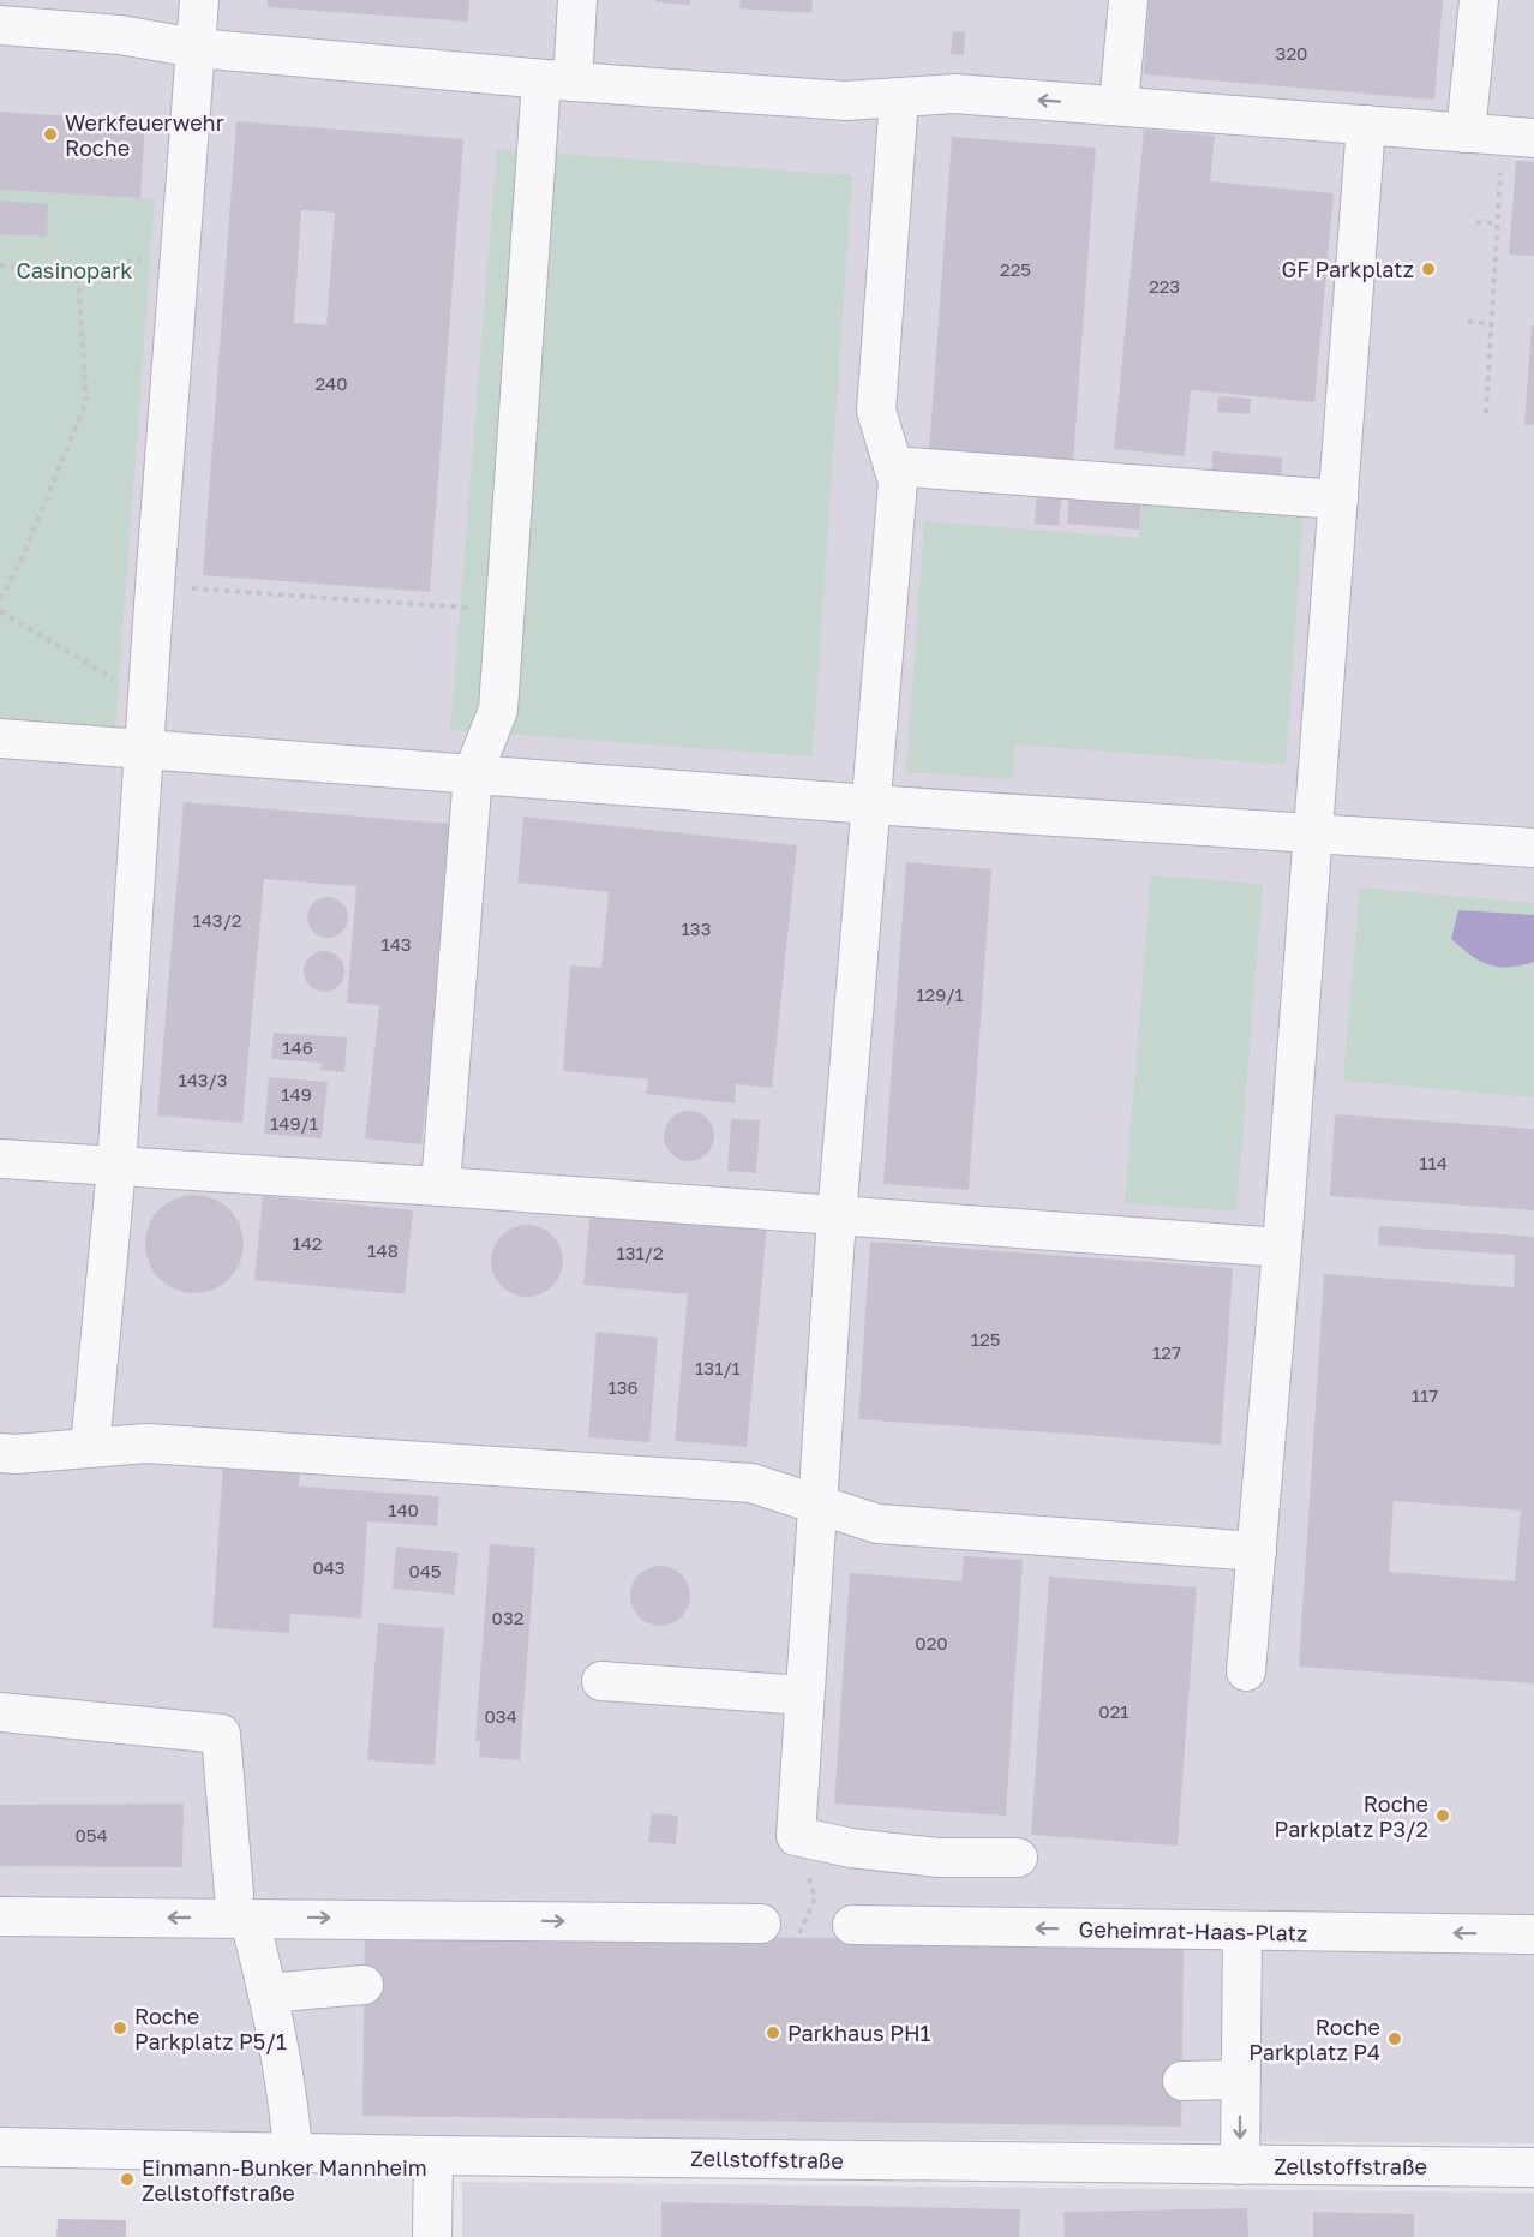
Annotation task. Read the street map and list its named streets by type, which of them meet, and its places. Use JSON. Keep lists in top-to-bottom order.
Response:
{
  "streets": {
    "street": ["Geheimrat-Haas-Platz", "Zellstoffstraße"]
  },
  "parks": ["Casinopark"],
  "places": [
    "Werkfeuerwehr Roche",
    "GF Parkplatz",
    "Roche Parkplatz P3/2",
    "Roche Parkplatz P5/1",
    "Parkhaus PH1",
    "Roche Parkplatz P4",
    "Einmann-Bunker Mannheim Zellstoffstraße"
  ],
  "house_numbers": [
    "320",
    "225",
    "223",
    "240",
    "143/2",
    "133",
    "143",
    "129/1",
    "146",
    "143/3",
    "149",
    "149/1",
    "114",
    "142",
    "148",
    "131/2",
    "125",
    "127",
    "131/1",
    "136",
    "117",
    "140",
    "043",
    "045",
    "032",
    "020",
    "021",
    "034",
    "054"
  ]
}
